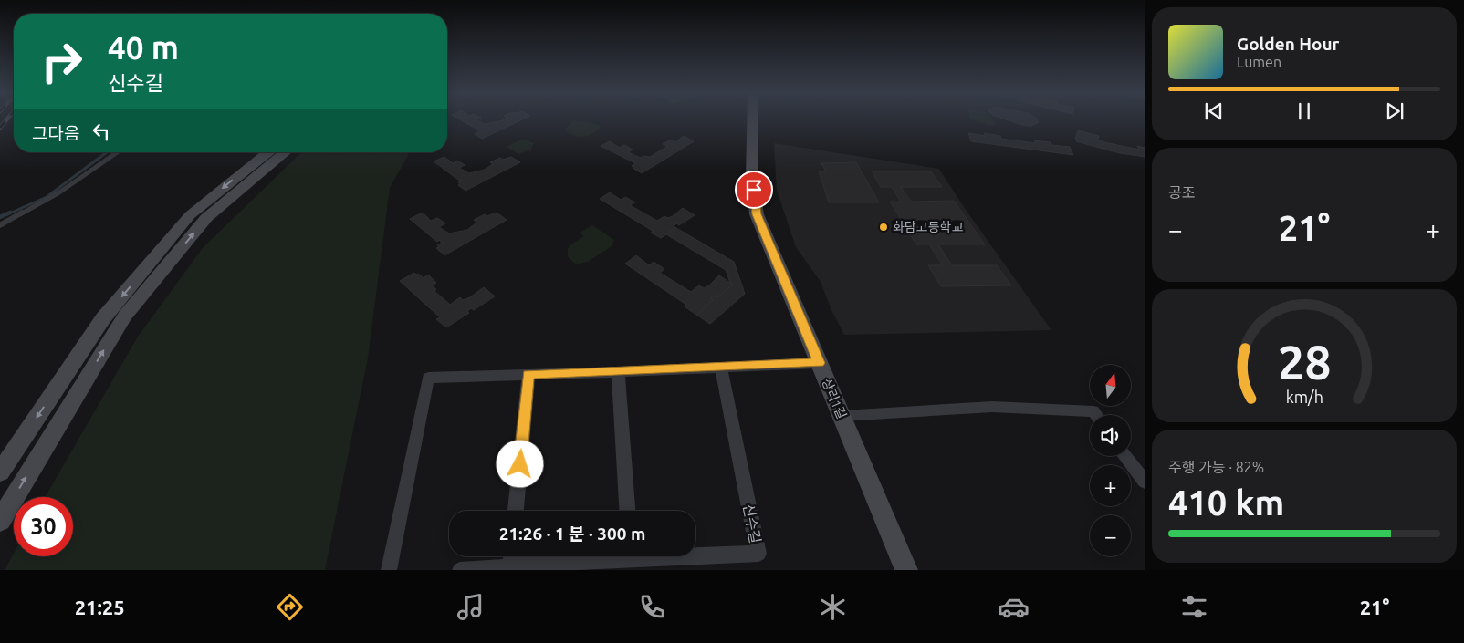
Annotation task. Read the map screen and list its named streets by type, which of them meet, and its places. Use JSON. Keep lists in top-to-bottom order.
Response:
{
  "streets": {
    "main road": ["상리1길"],
    "street": ["신수길"]
  },
  "places": ["화담고등학교"],
  "north": "top",
  "page": {
    "turn": ["40 m", "신수길"],
    "song": ["Golden Hour", "Lumen"],
    "then": "그다음",
    "tile": [
      "공조",
      ["주행 가능 · 82%", "410 km"]
    ],
    "heat": ["−", "21°", "+"],
    "map_buttons": ["+", "−"],
    "limit": "30",
    "trip": "21:26 · 1 분 · 300 m",
    "tabs": ["21:25", "21°"],
    "gauge": ["28", "km/h"]
  }
}
